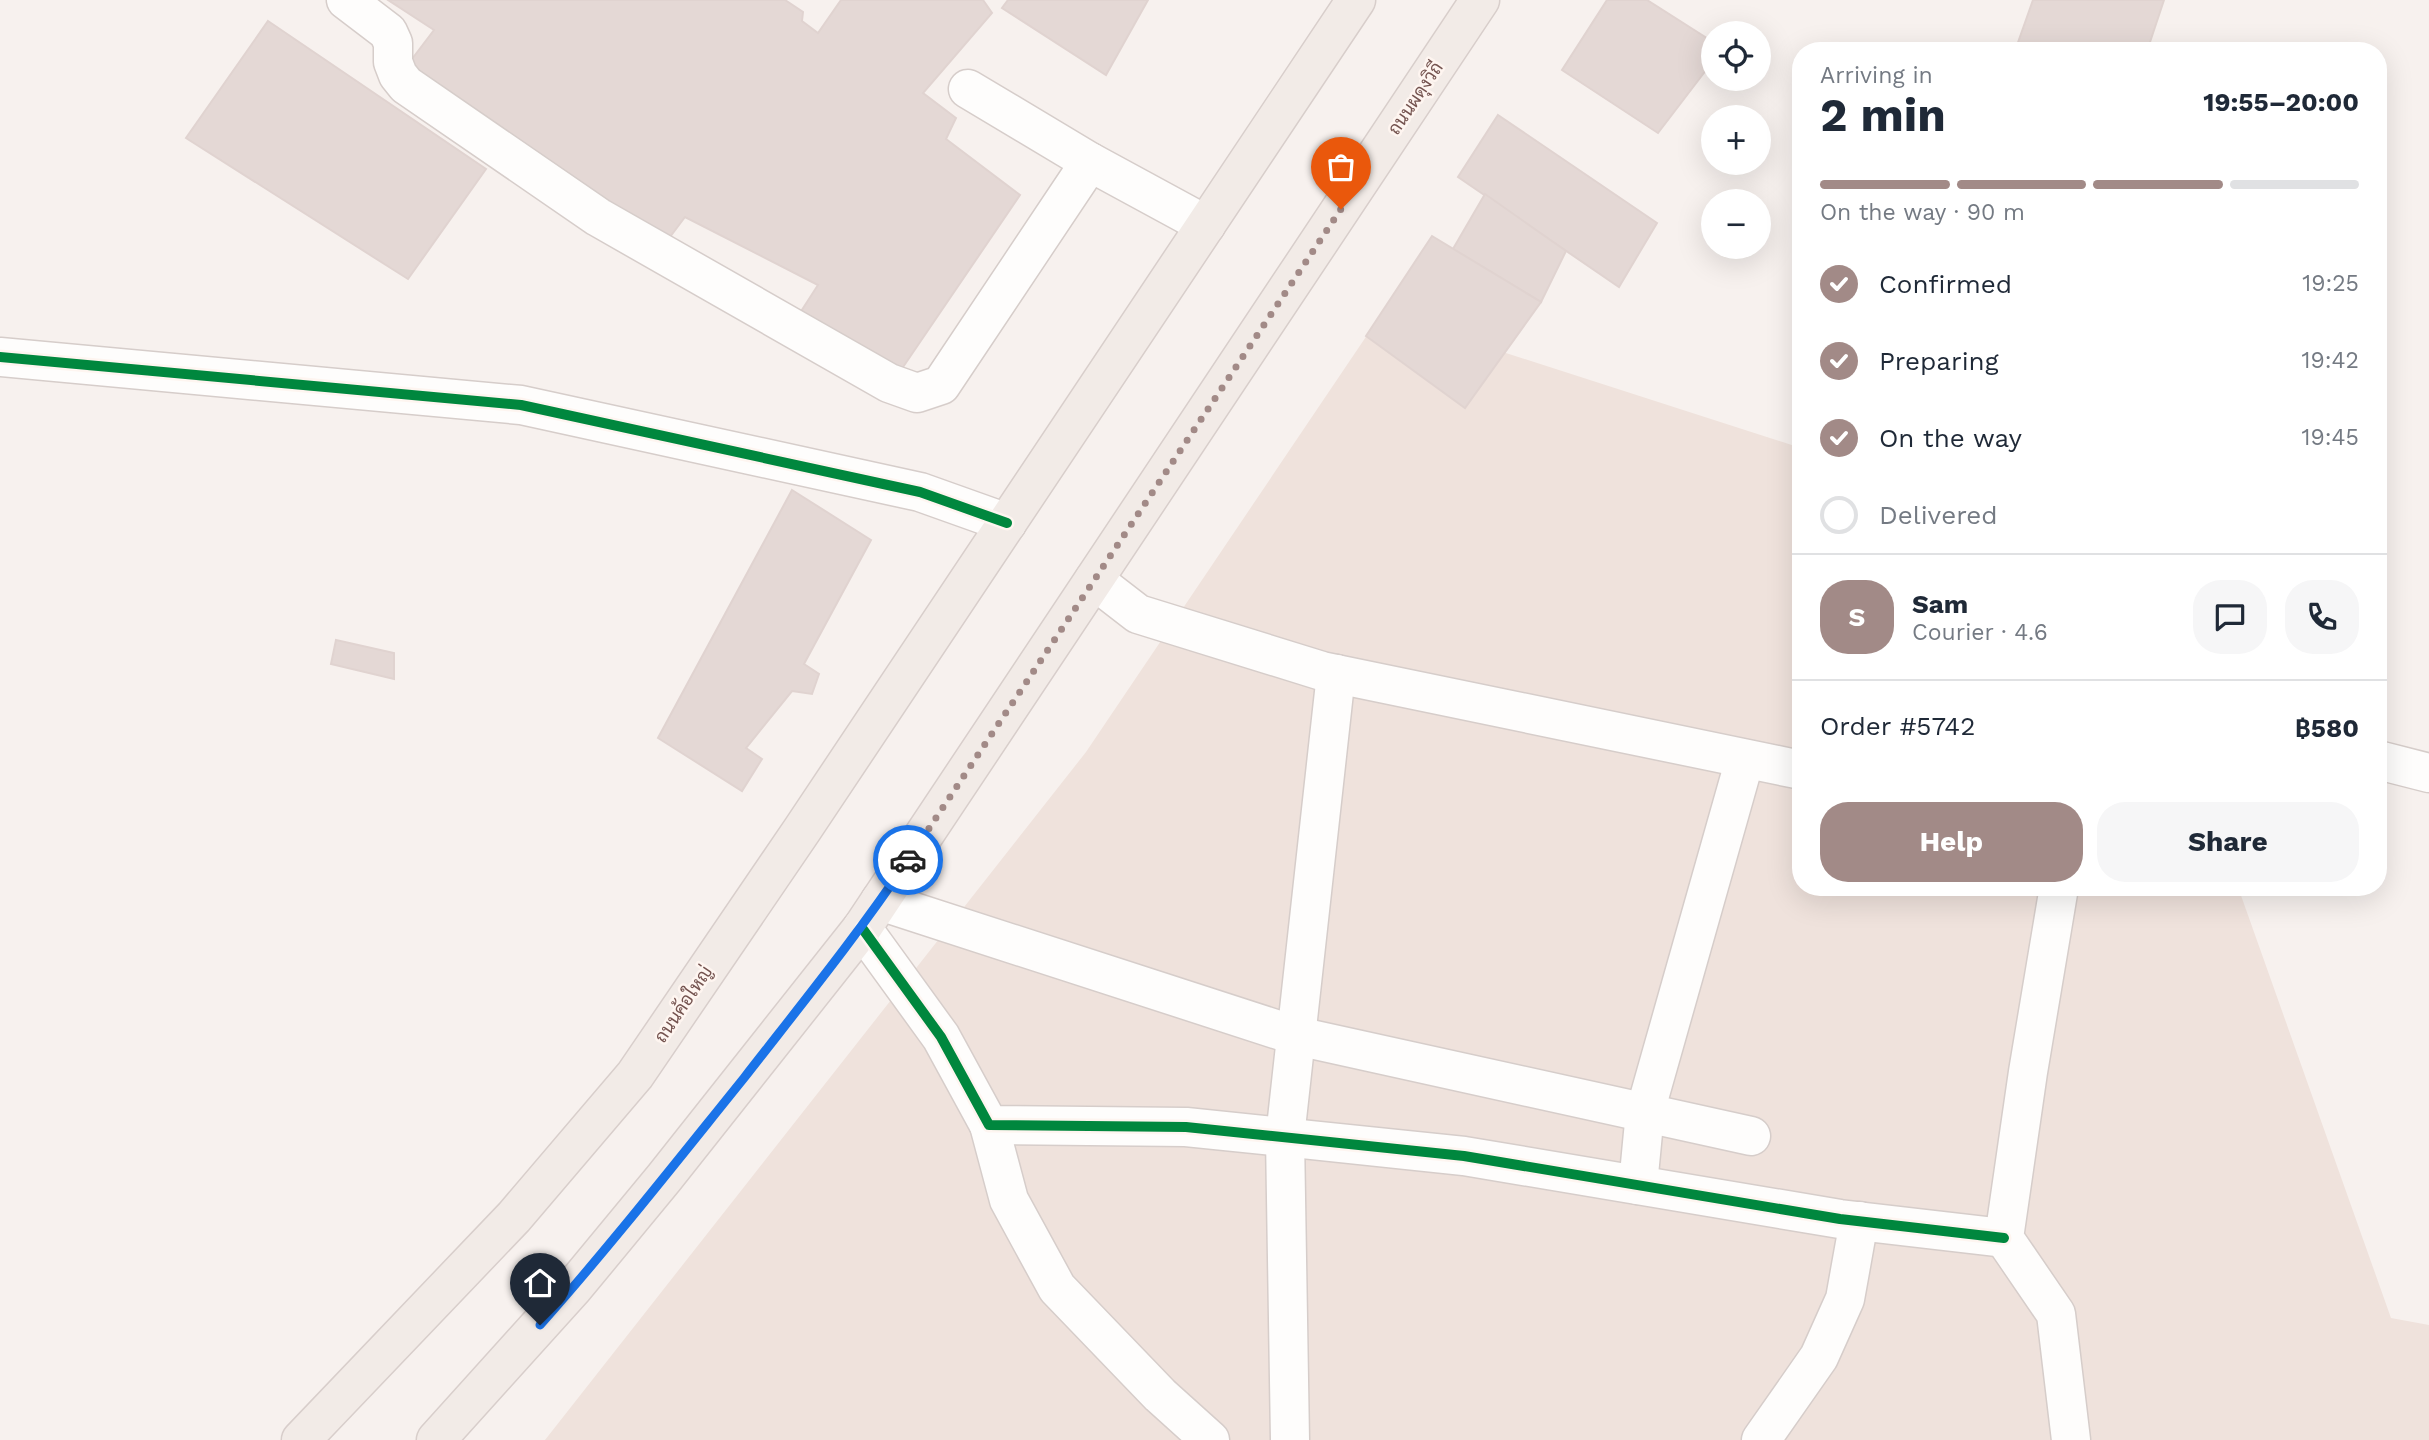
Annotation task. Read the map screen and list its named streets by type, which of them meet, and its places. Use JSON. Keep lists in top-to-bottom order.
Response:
{
  "streets": {
    "main road": ["ถนนผดุงวิถี", "ถนนค้อใหญ่"]
  },
  "page": {
    "map_buttons": ["+", "−"],
    "heading": ["2 min", "Arriving in", "19:55–20:00"],
    "panel": [
      "Sam",
      "Courier · 4.6",
      "Order #5742",
      "฿580"
    ],
    "bar": "On the way · 90 m",
    "list": [
      ["Confirmed", "19:25"],
      ["Preparing", "19:42"],
      ["On the way", "19:45"],
      "Delivered"
    ],
    "round": "S",
    "buttons": ["Help", "Share"]
  }
}
